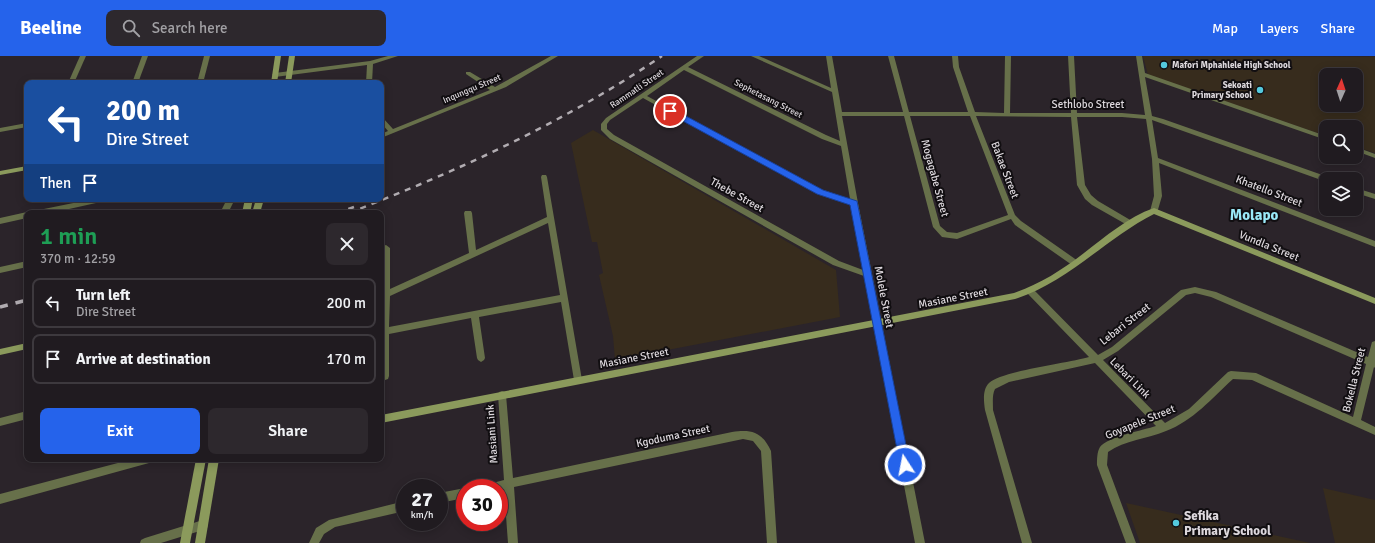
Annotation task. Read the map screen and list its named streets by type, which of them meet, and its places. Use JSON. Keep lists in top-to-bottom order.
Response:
{
  "streets": {
    "street": [
      "Inqungqu Street",
      "Rammatli Street",
      "Sephetasang Street",
      "Sethlobo Street",
      "Bakae Street",
      "Mogagabe Street",
      "Khatello Street",
      "Thebe Street",
      "Vundla Street",
      "Molele Street",
      "Masiane Street",
      "Lebari Street",
      "Lebari Link",
      "Bokella Street",
      "Goyapele Street",
      "Masiani Link",
      "Kgoduma Street"
    ]
  },
  "crossings": [
    ["Rammatli Street", "Sephetasang Street"],
    ["Rammatli Street", "Thebe Street"],
    ["Sephetasang Street", "Molele Street"],
    ["Sethlobo Street", "Bakae Street"],
    ["Sethlobo Street", "Mogagabe Street"],
    ["Sethlobo Street", "Molele Street"],
    ["Bakae Street", "Mogagabe Street"],
    ["Bakae Street", "Masiane Street"],
    ["Thebe Street", "Molele Street"],
    ["Vundla Street", "Masiane Street"],
    ["Molele Street", "Masiane Street"],
    ["Masiane Street", "Lebari Link"],
    ["Masiane Street", "Masiani Link"],
    ["Lebari Street", "Lebari Link"],
    ["Lebari Street", "Bokella Street"],
    ["Lebari Link", "Goyapele Street"],
    ["Bokella Street", "Goyapele Street"]
  ],
  "districts": ["Molapo"],
  "places": ["Mafori Mphahlele High School", "Sekoati Primary School", "Sefika Primary School"],
  "north": "top",
  "page": {
    "header": "Beeline",
    "search": "Search here",
    "nav": ["Map", "Layers", "Share"],
    "turn": ["200 m", "Dire Street"],
    "then": "Then",
    "heading": ["1 min", "370 m · 12:59"],
    "list": [
      {
        "name": "Turn left",
        "note": "Dire Street",
        "value": "200 m"
      },
      {
        "name": "Arrive at destination",
        "value": "170 m"
      }
    ],
    "buttons": ["Exit", "Share"],
    "speed": "27 km/h",
    "limit": "30"
  }
}
